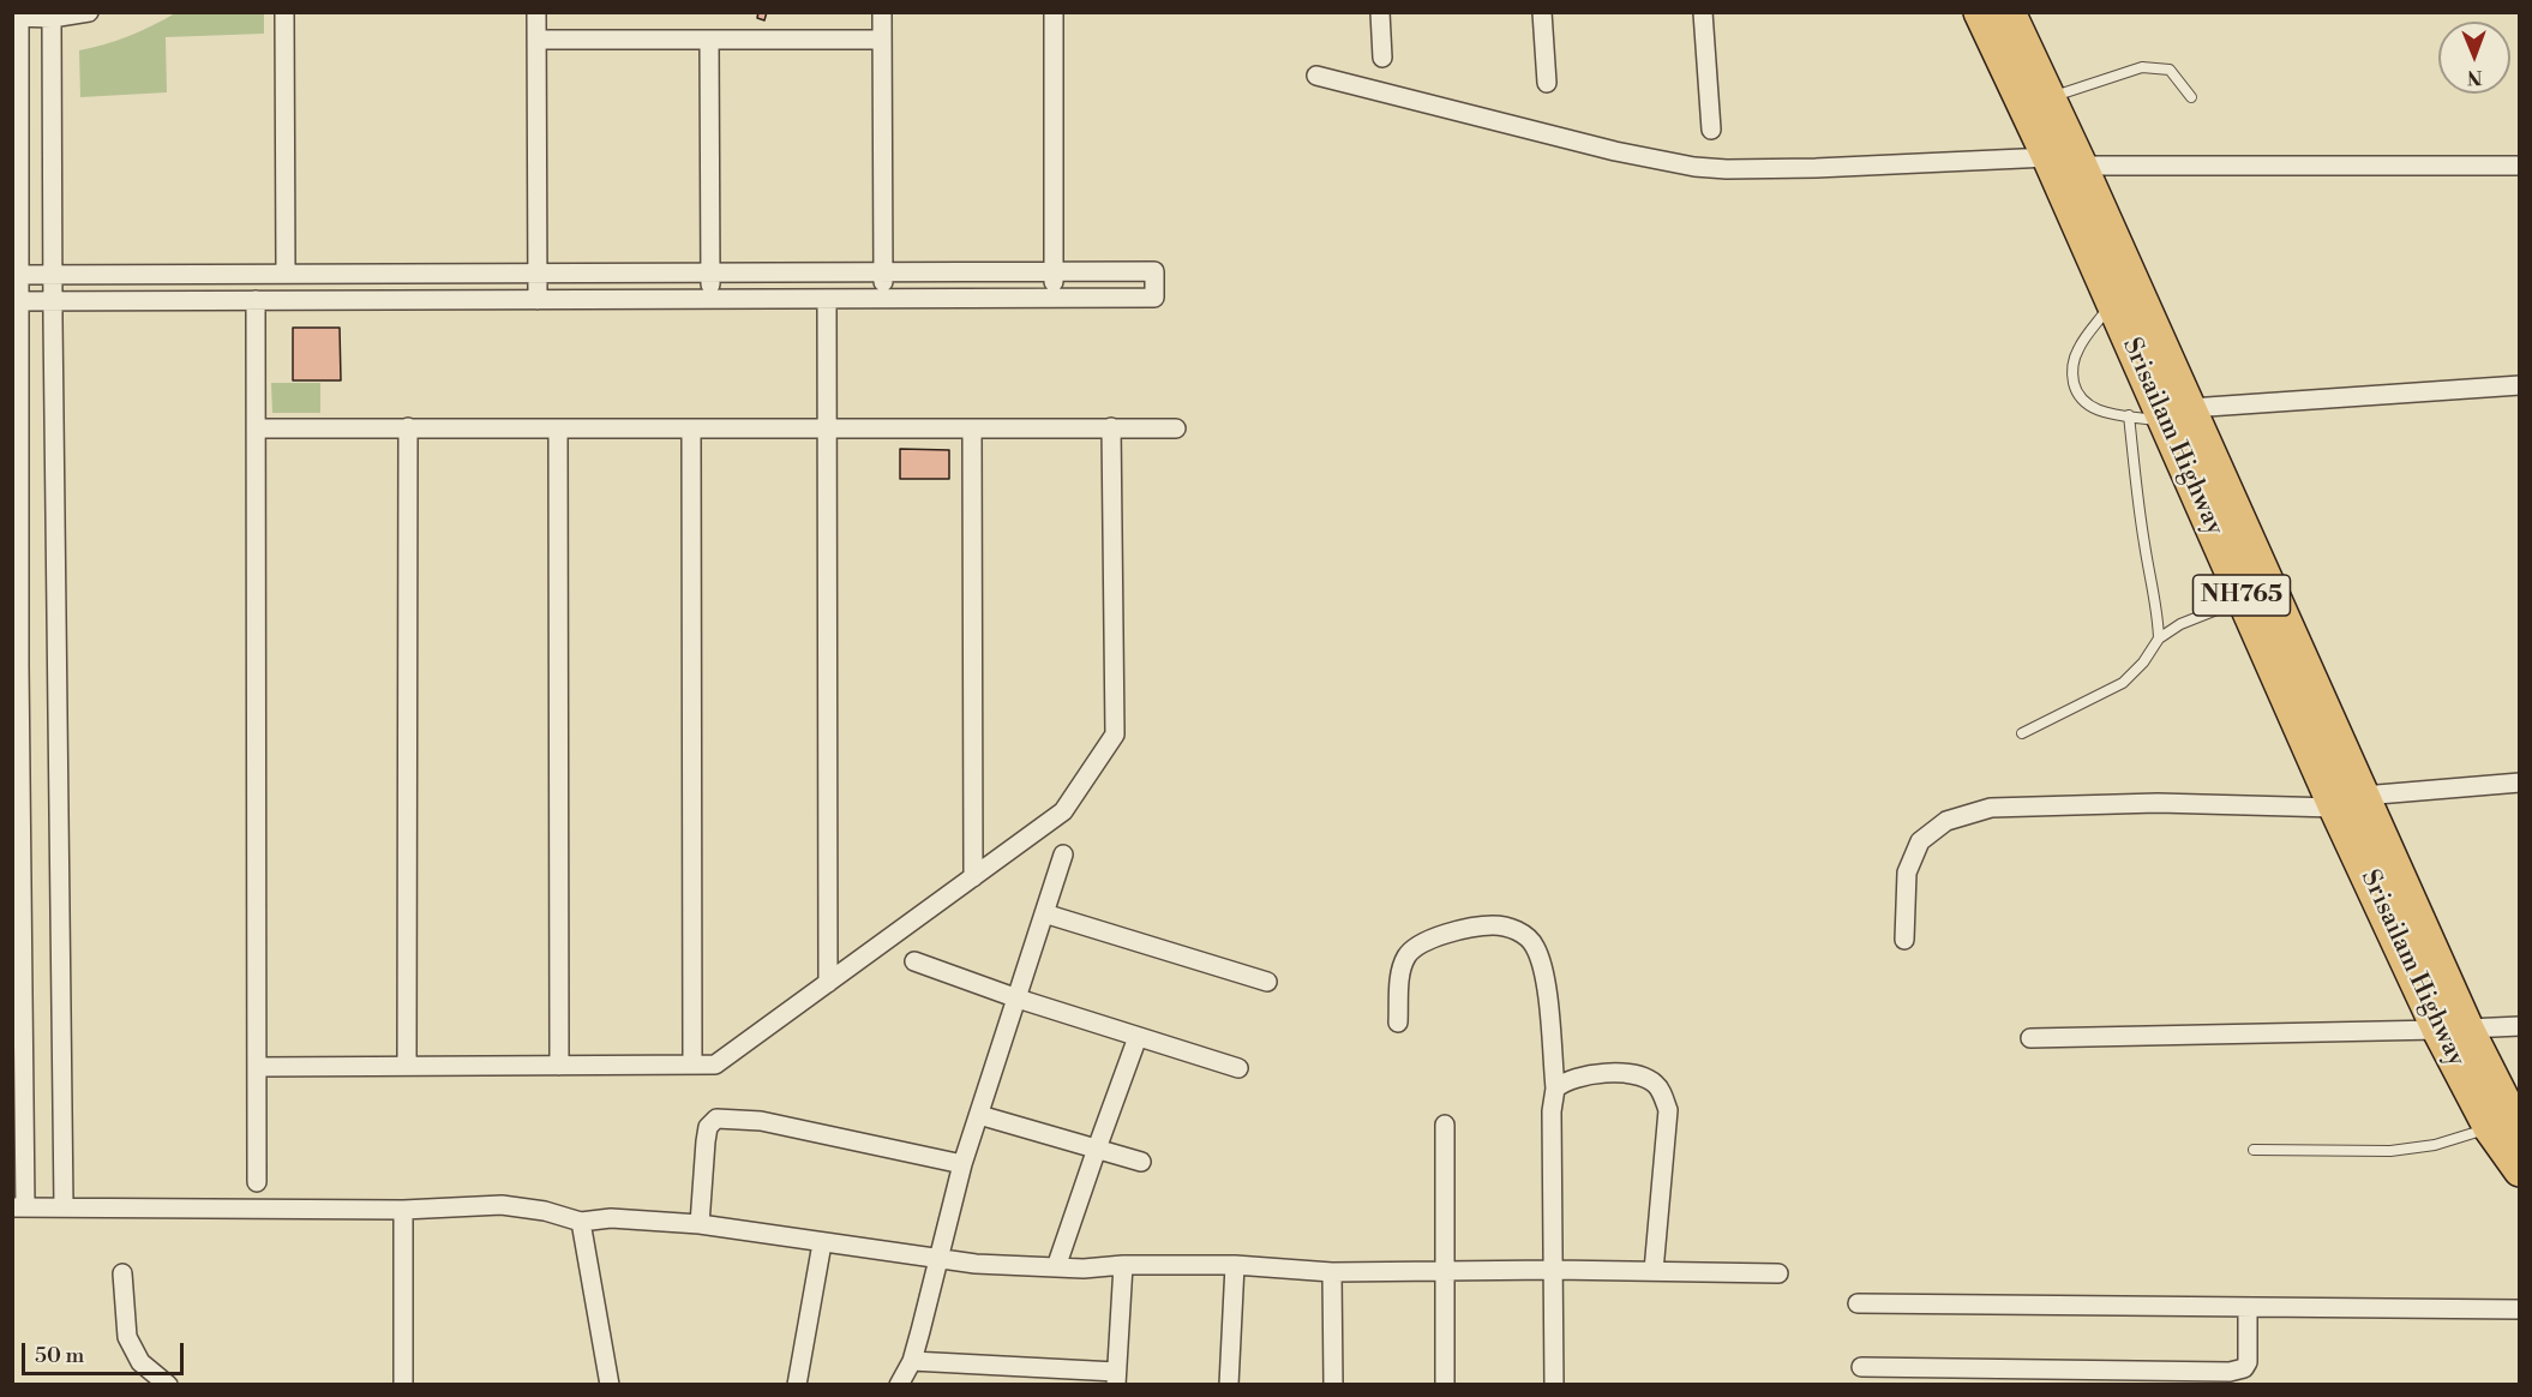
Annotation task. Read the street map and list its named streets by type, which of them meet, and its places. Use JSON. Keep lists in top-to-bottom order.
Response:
{
  "streets": {
    "highway": ["Srisailam Highway", "NH765"]
  },
  "scale_bar": "50 m",
  "north": "bottom"
}
